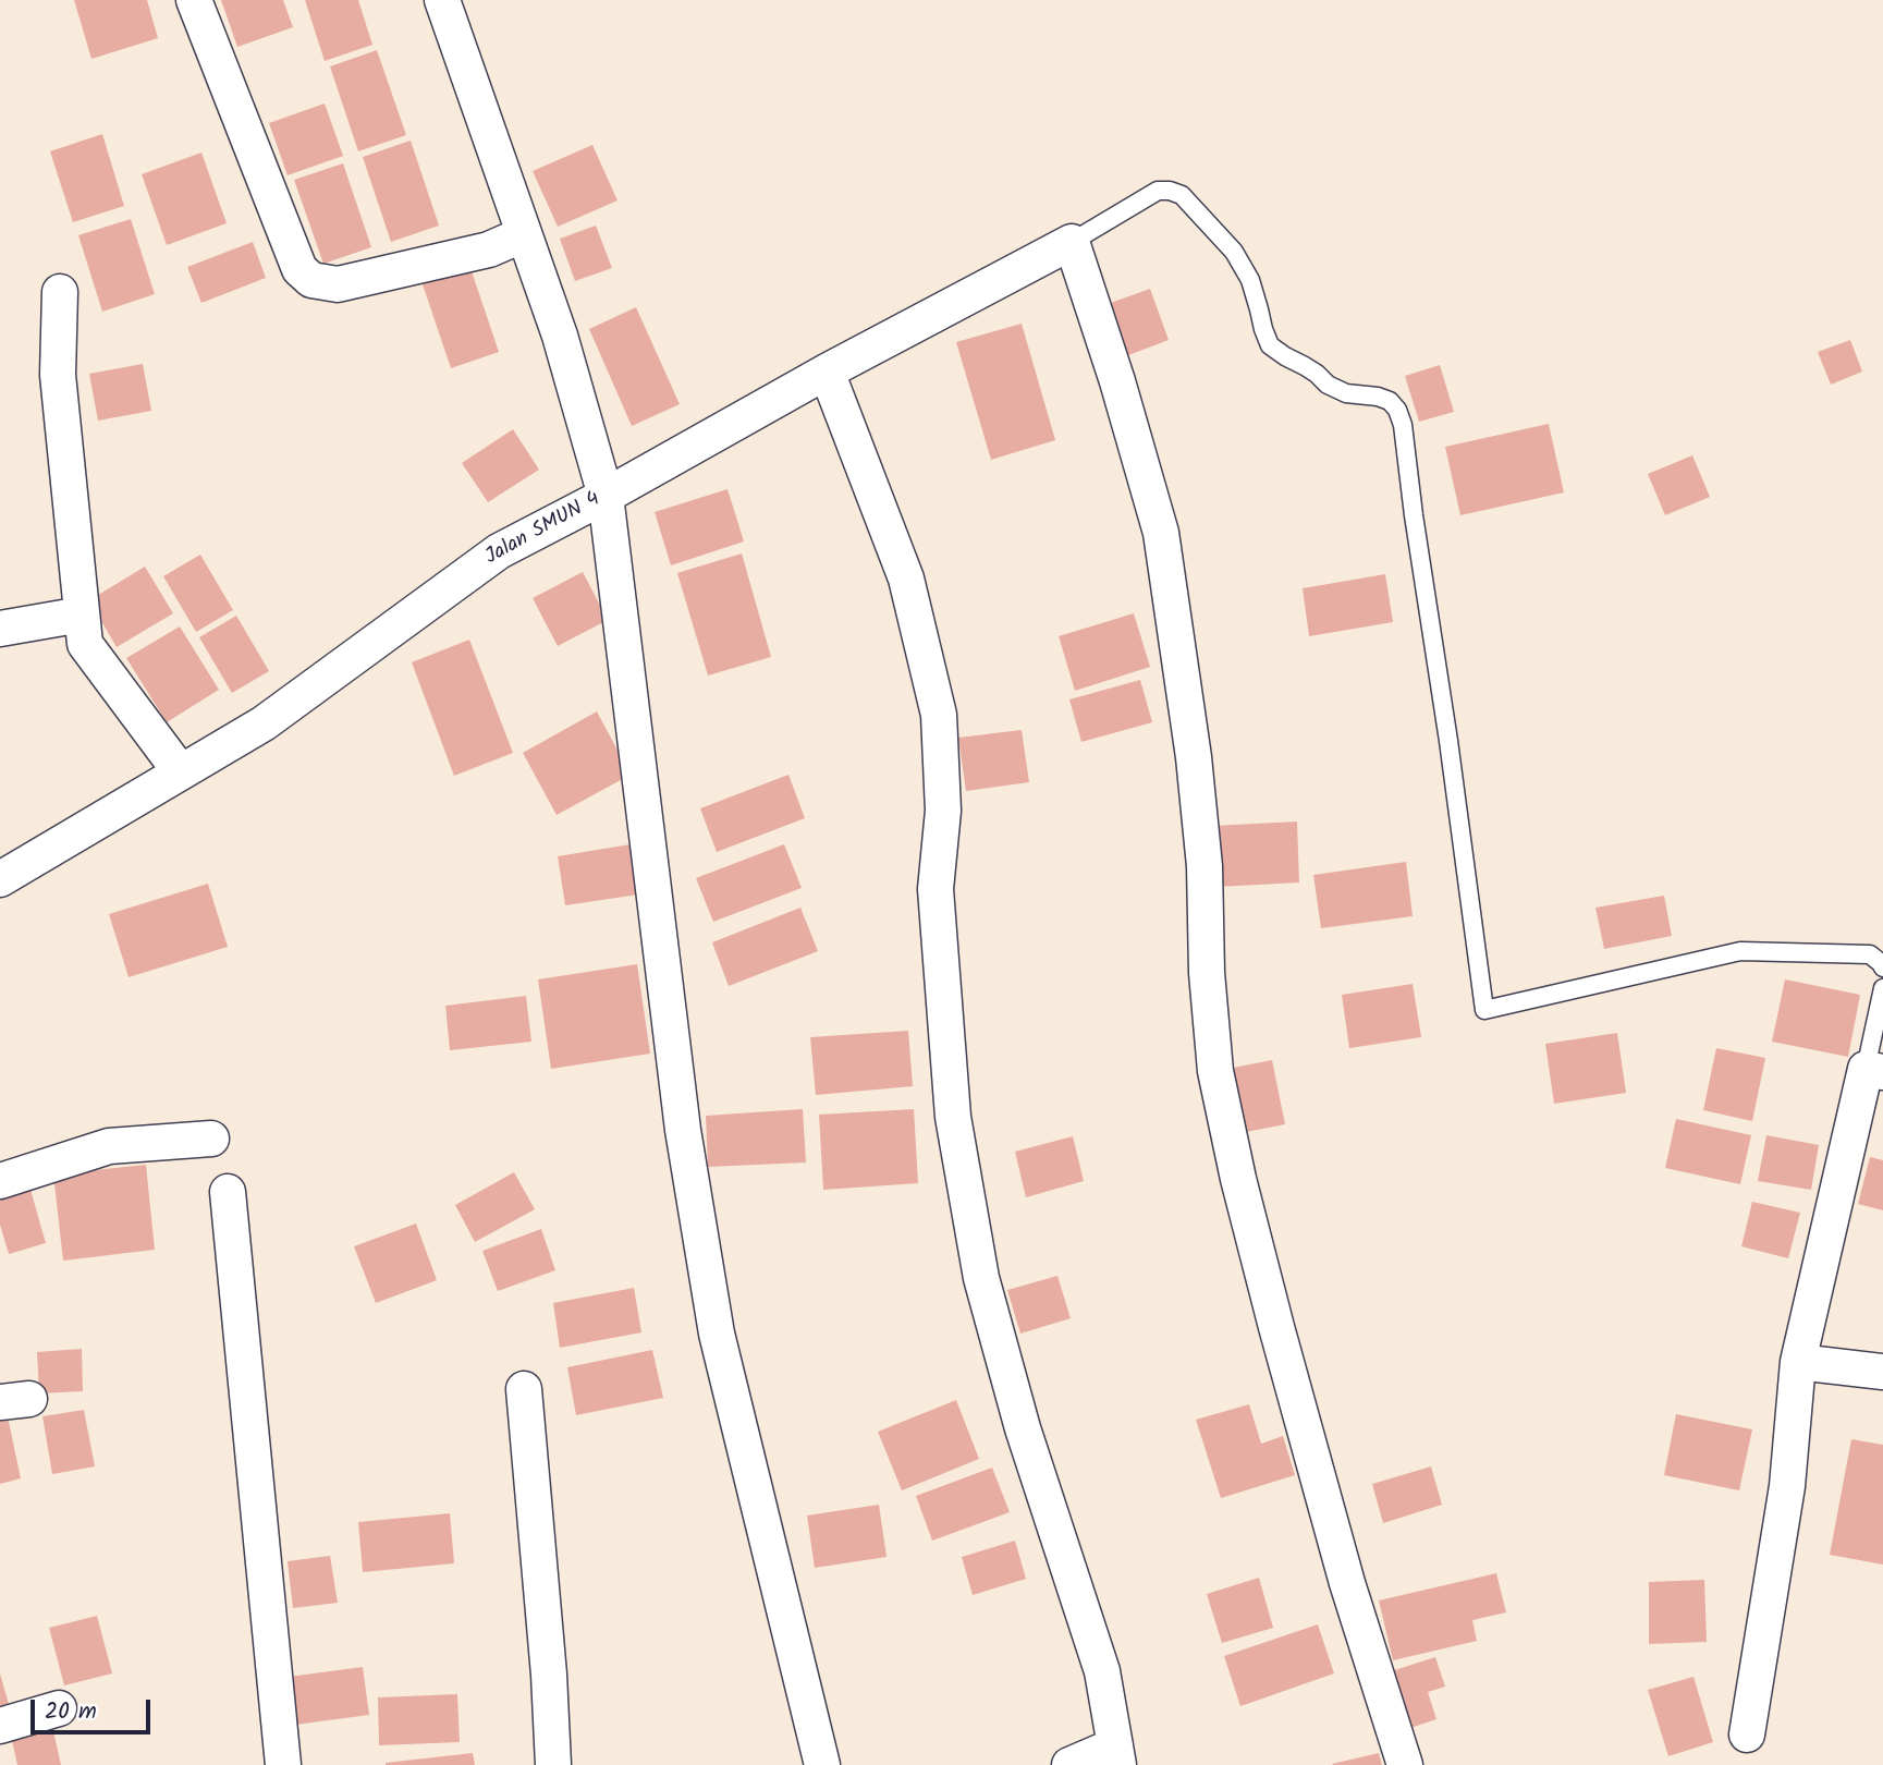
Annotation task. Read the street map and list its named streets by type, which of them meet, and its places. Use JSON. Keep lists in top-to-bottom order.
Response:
{
  "streets": {
    "street": ["Jalan SMUN 4"]
  },
  "scale_bar": "20 m"
}
